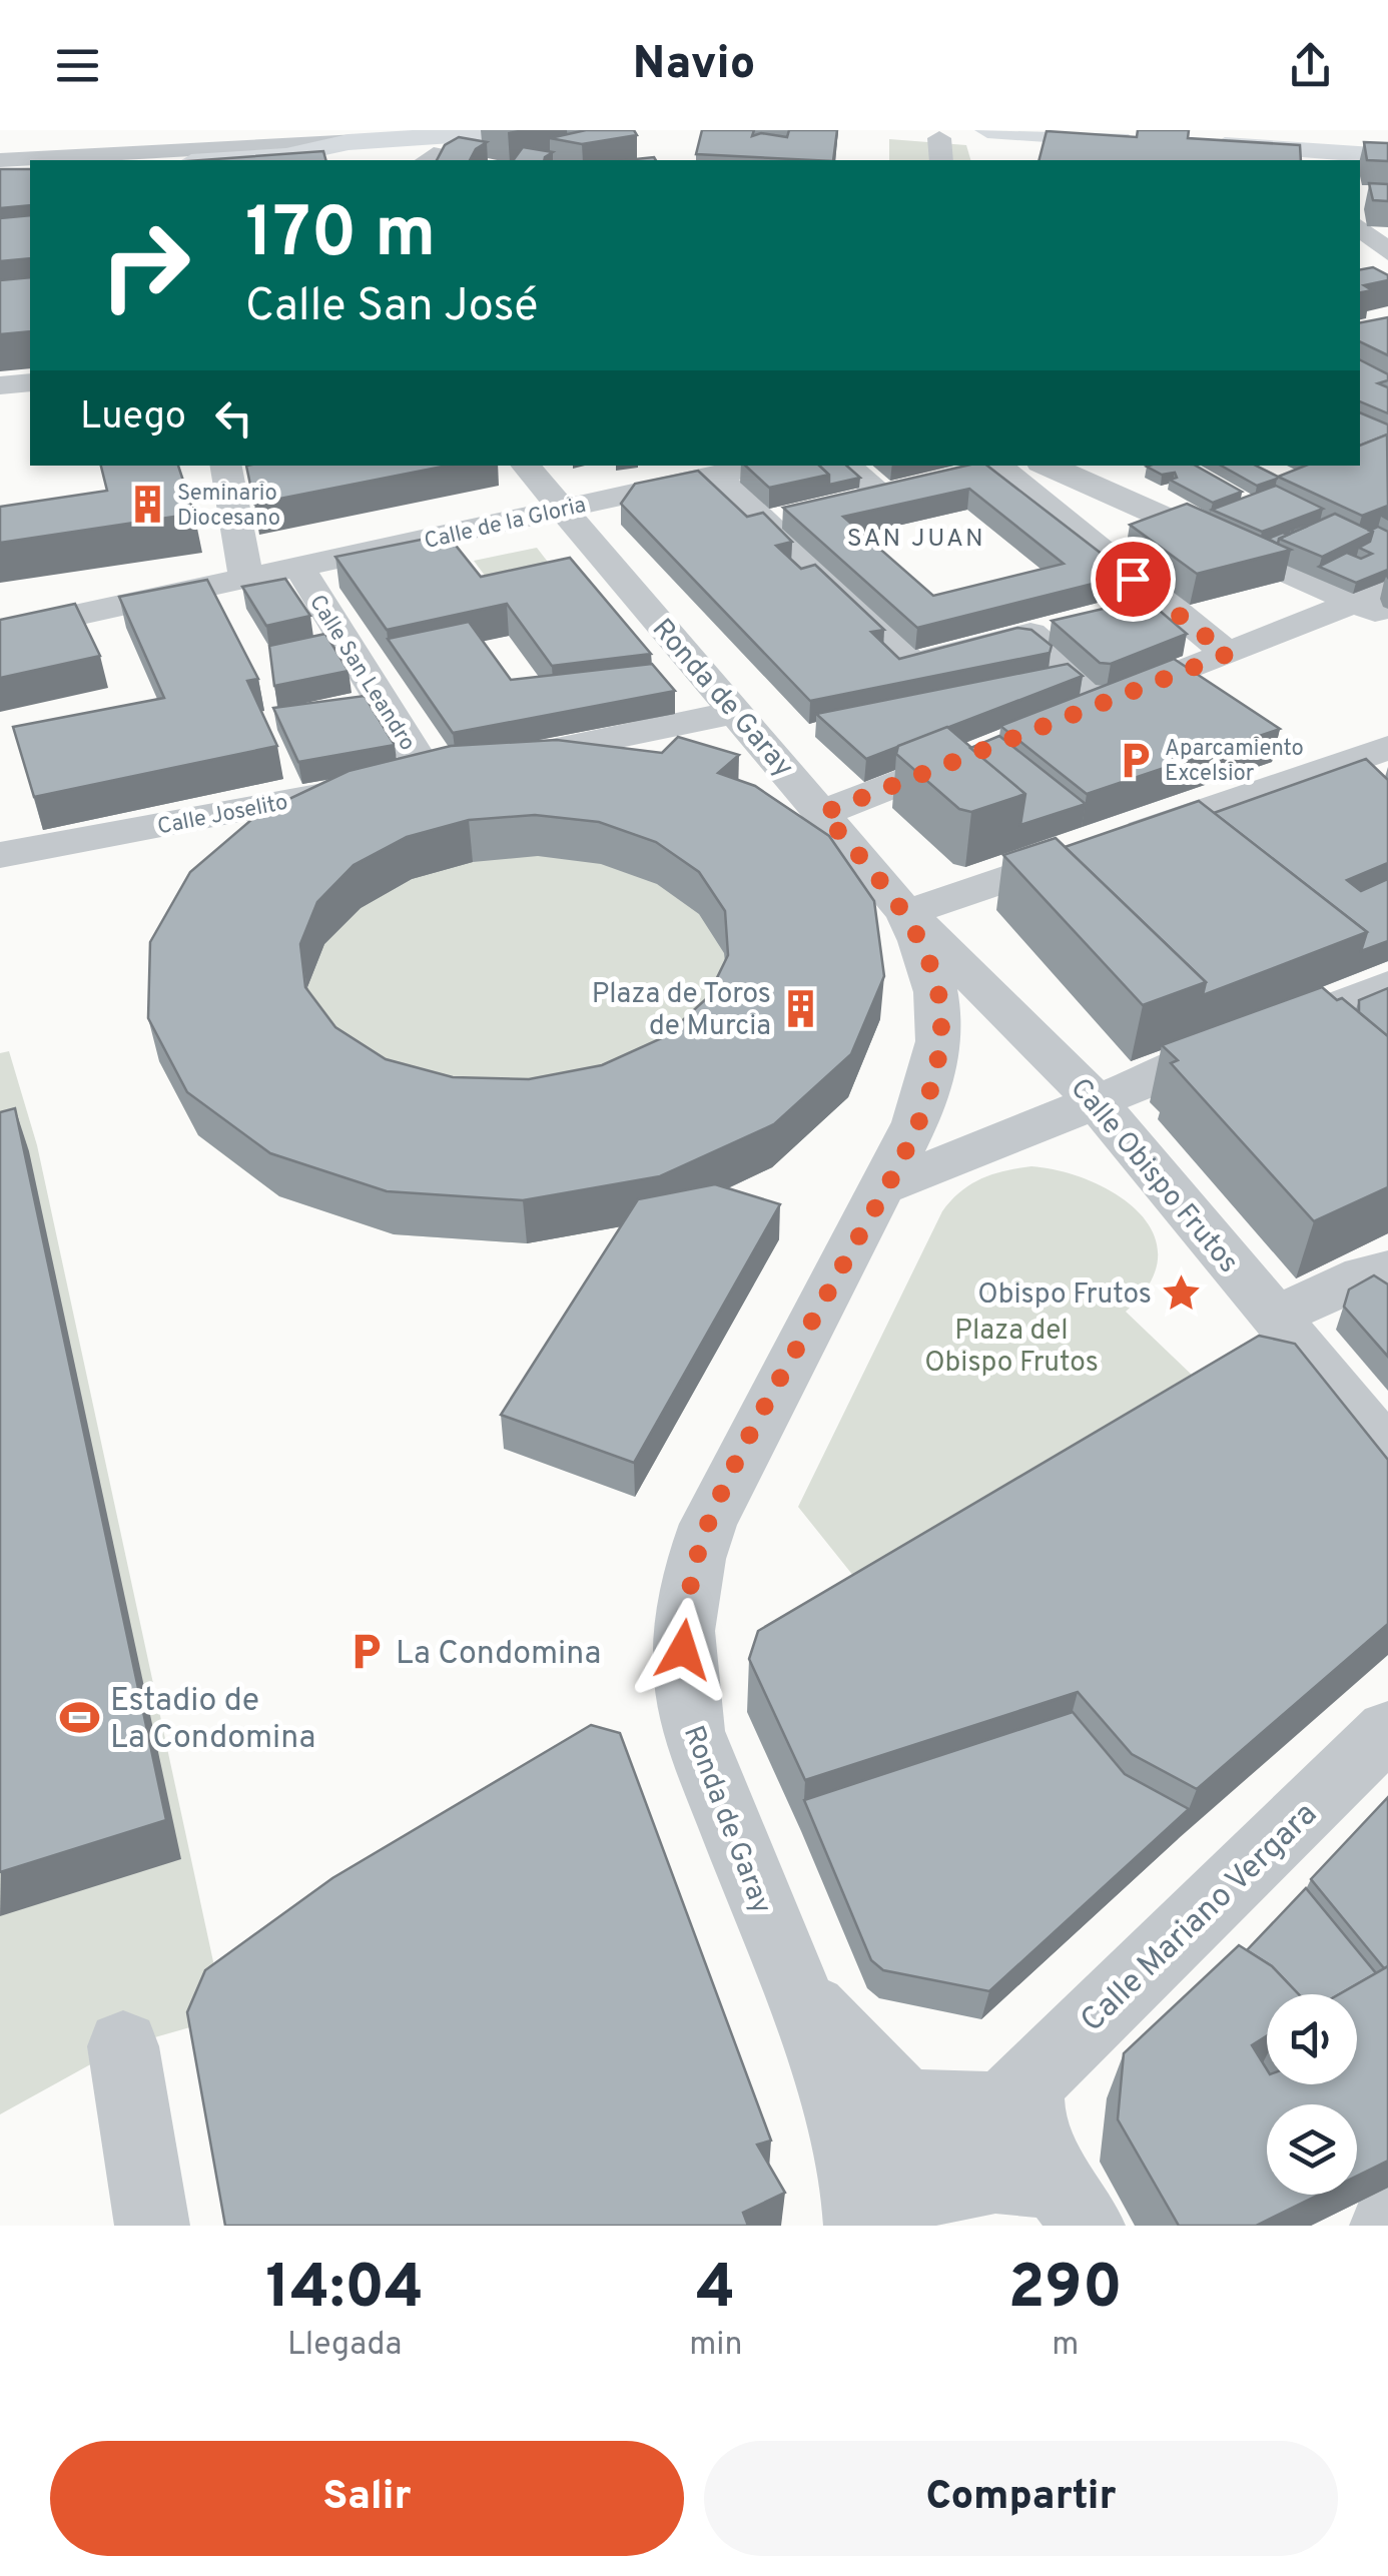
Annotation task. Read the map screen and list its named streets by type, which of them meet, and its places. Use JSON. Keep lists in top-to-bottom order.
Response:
{
  "streets": {
    "street": [
      "Calle de la Gloria",
      "Calle San Leandro",
      "Ronda de Garay",
      "Calle Joselito",
      "Calle Obispo Frutos",
      "Calle Mariano Vergara"
    ]
  },
  "crossings": [
    ["Calle de la Gloria", "Calle San Leandro"],
    ["Calle de la Gloria", "Ronda de Garay"],
    ["Calle San Leandro", "Calle Joselito"],
    ["Ronda de Garay", "Calle Joselito"],
    ["Ronda de Garay", "Calle Obispo Frutos"],
    ["Ronda de Garay", "Calle Mariano Vergara"]
  ],
  "districts": ["SAN JUAN"],
  "parks": ["Plaza del Obispo Frutos"],
  "places": {
    "building": ["Seminario Diocesano", "Plaza de Toros de Murcia"],
    "parking": ["Aparcamiento Excelsior", "La Condomina"],
    "place": ["Obispo Frutos"],
    "sports": ["Estadio de La Condomina"]
  },
  "page": {
    "header": "Navio",
    "turn": ["170 m", "Calle San José"],
    "then": "Luego",
    "eta": [
      "14:04",
      "Llegada",
      "4",
      "min",
      "290",
      "m"
    ],
    "buttons": ["Salir", "Compartir"]
  }
}
